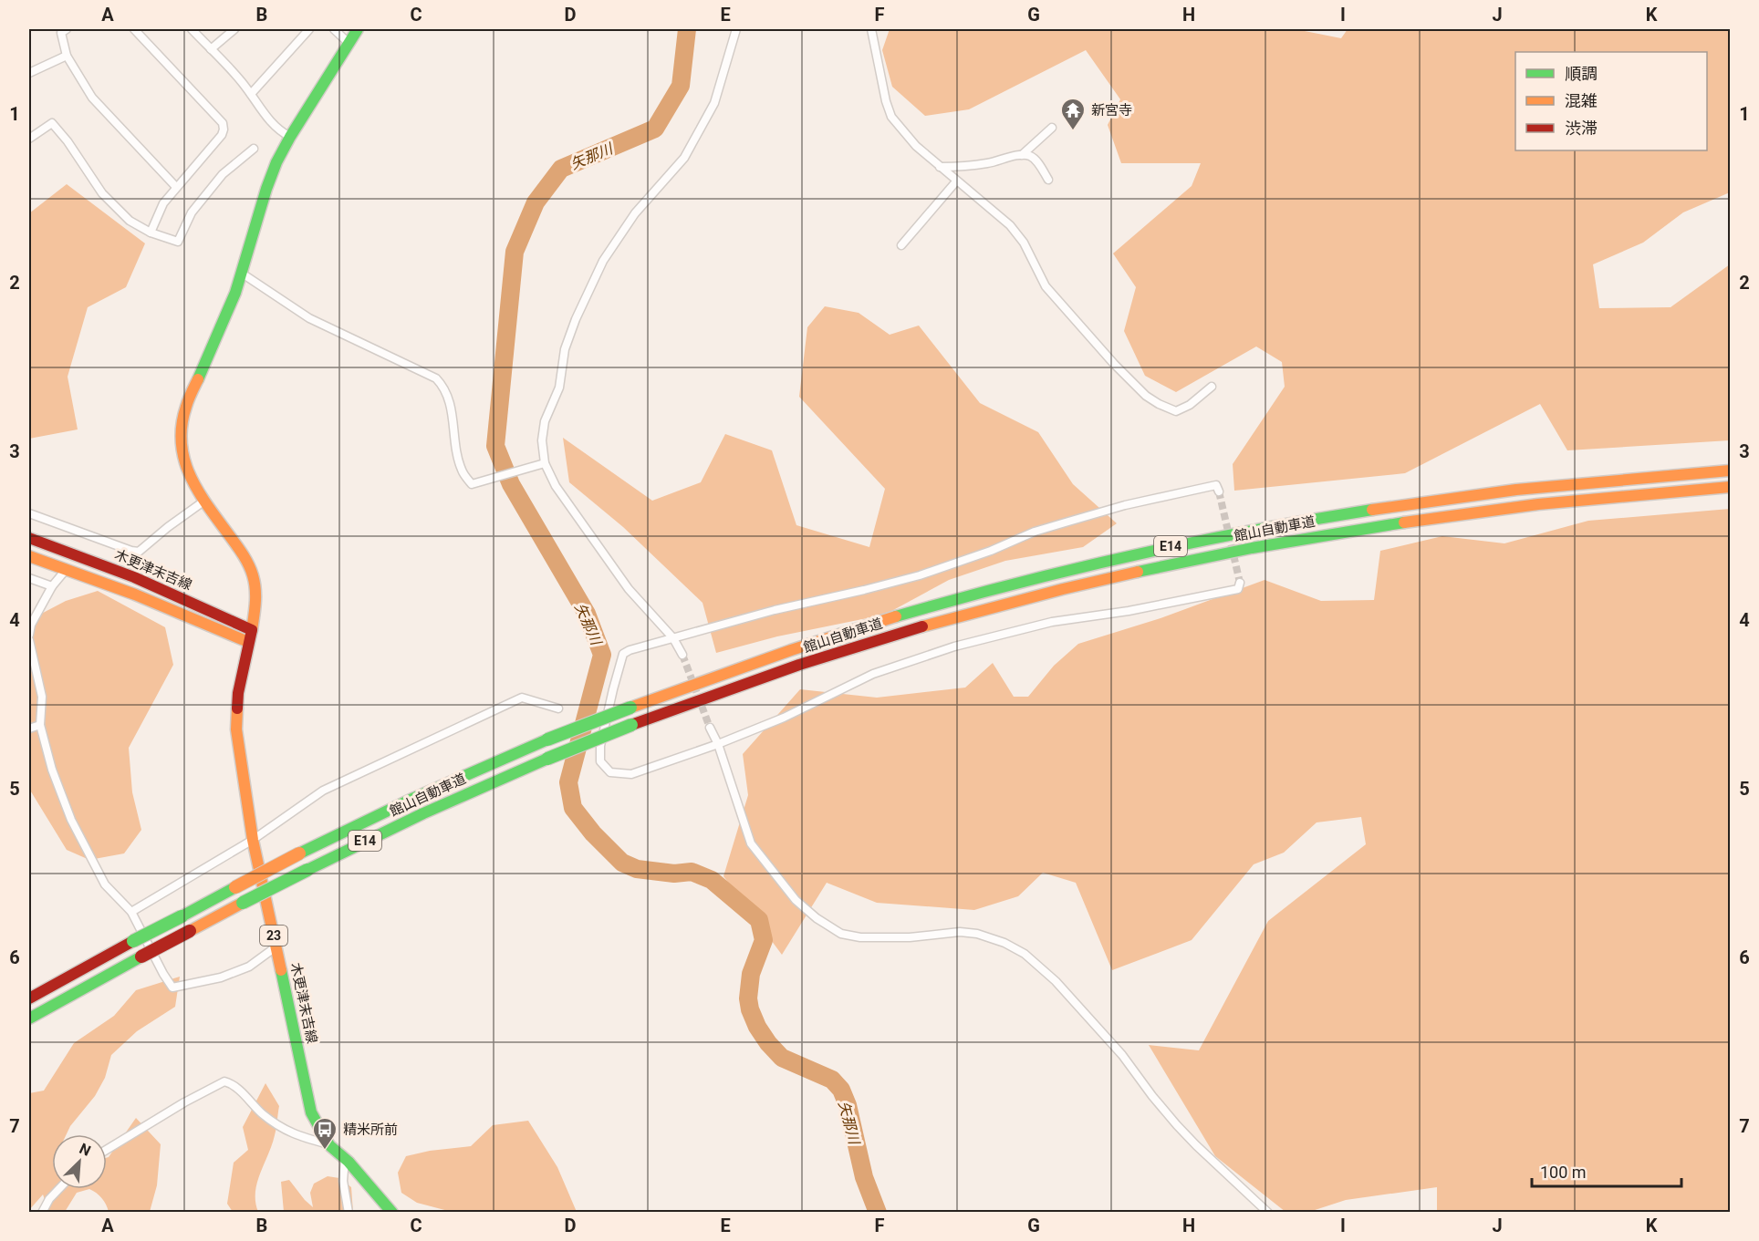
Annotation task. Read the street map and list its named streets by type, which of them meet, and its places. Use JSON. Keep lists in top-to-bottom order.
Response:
{
  "streets": {
    "main road": [
      "館山自動車道",
      "E14",
      "木更津末吉線",
      "23"
    ]
  },
  "water": ["矢那川"],
  "places": {
    "temple": ["新宮寺"],
    "bus stop": ["精米所前"]
  },
  "legend": ["順調", "混雑", "渋滞"],
  "scale_bar": "100 m",
  "north": "top right",
  "grid": {
    "columns": [
      "A",
      "B",
      "C",
      "D",
      "E",
      "F",
      "G",
      "H",
      "I",
      "J",
      "K"
    ],
    "rows": [
      "1",
      "2",
      "3",
      "4",
      "5",
      "6",
      "7"
    ]
  }
}
